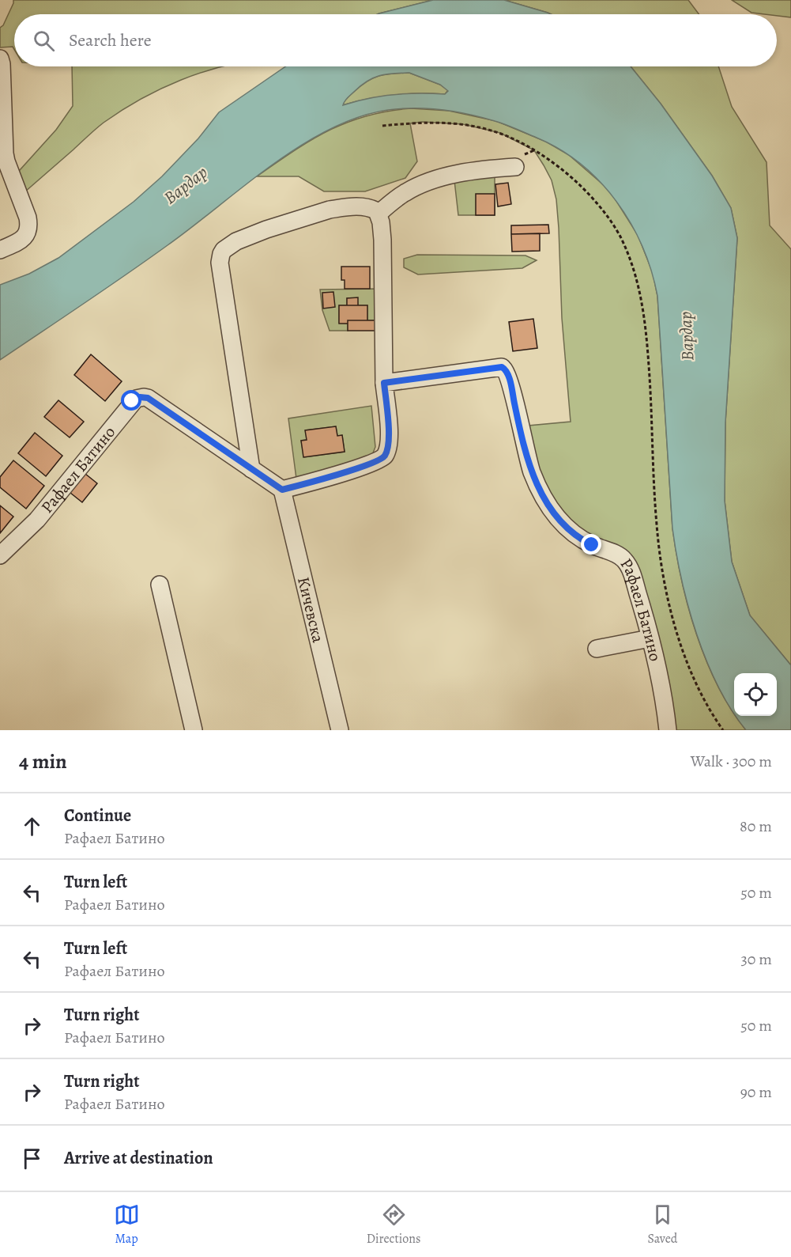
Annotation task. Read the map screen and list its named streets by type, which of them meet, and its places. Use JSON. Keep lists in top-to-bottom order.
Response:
{
  "streets": {
    "street": ["Рафаел Батино", "Кичевска"]
  },
  "crossings": [
    ["Рафаел Батино", "Кичевска"]
  ],
  "water": ["Вардар"],
  "page": {
    "search": "Search here",
    "heading": ["4 min", "Walk · 300 m"],
    "list": [
      ["Continue", "Рафаел Батино", "80 m"],
      ["Turn left", "Рафаел Батино", "50 m"],
      ["Turn left", "Рафаел Батино", "30 m"],
      ["Turn right", "Рафаел Батино", "50 m"],
      ["Turn right", "Рафаел Батино", "90 m"],
      "Arrive at destination"
    ],
    "nav": ["Map", "Directions", "Saved"]
  }
}
